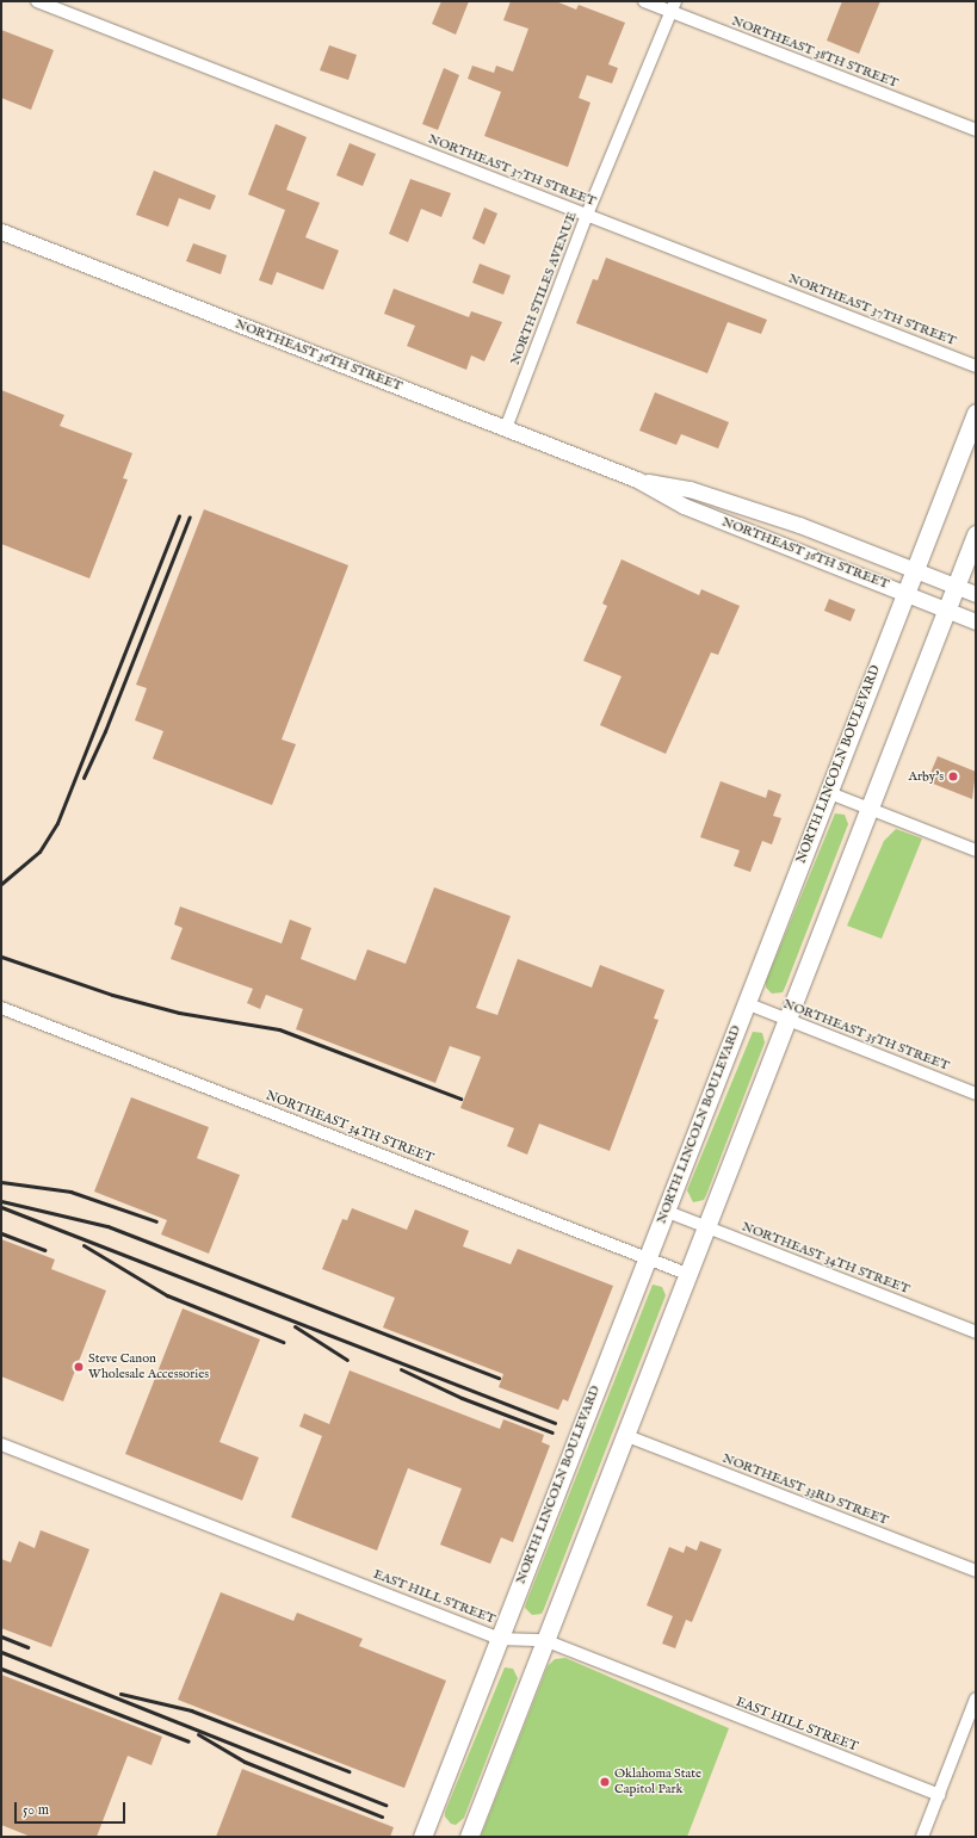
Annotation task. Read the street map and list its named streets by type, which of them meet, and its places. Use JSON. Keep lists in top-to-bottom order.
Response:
{
  "streets": {
    "main road": ["NORTHEAST 36TH STREET", "NORTH LINCOLN BOULEVARD"],
    "street": [
      "NORTHEAST 38TH STREET",
      "NORTHEAST 37TH STREET",
      "NORTH STILES AVENUE",
      "NORTHEAST 35TH STREET",
      "NORTHEAST 34TH STREET",
      "NORTHEAST 33RD STREET",
      "EAST HILL STREET"
    ]
  },
  "crossings": [
    ["NORTHEAST 38TH STREET", "NORTH STILES AVENUE"],
    ["NORTHEAST 37TH STREET", "NORTH STILES AVENUE"],
    ["NORTH STILES AVENUE", "NORTHEAST 36TH STREET"],
    ["NORTHEAST 36TH STREET", "NORTH LINCOLN BOULEVARD"],
    ["NORTH LINCOLN BOULEVARD", "NORTHEAST 35TH STREET"],
    ["NORTH LINCOLN BOULEVARD", "NORTHEAST 34TH STREET"],
    ["NORTH LINCOLN BOULEVARD", "EAST HILL STREET"]
  ],
  "places": ["Arby's", "Steve Canon Wholesale Accessories", "Oklahoma State Capitol Park"],
  "scale_bar": "50 m"
}
